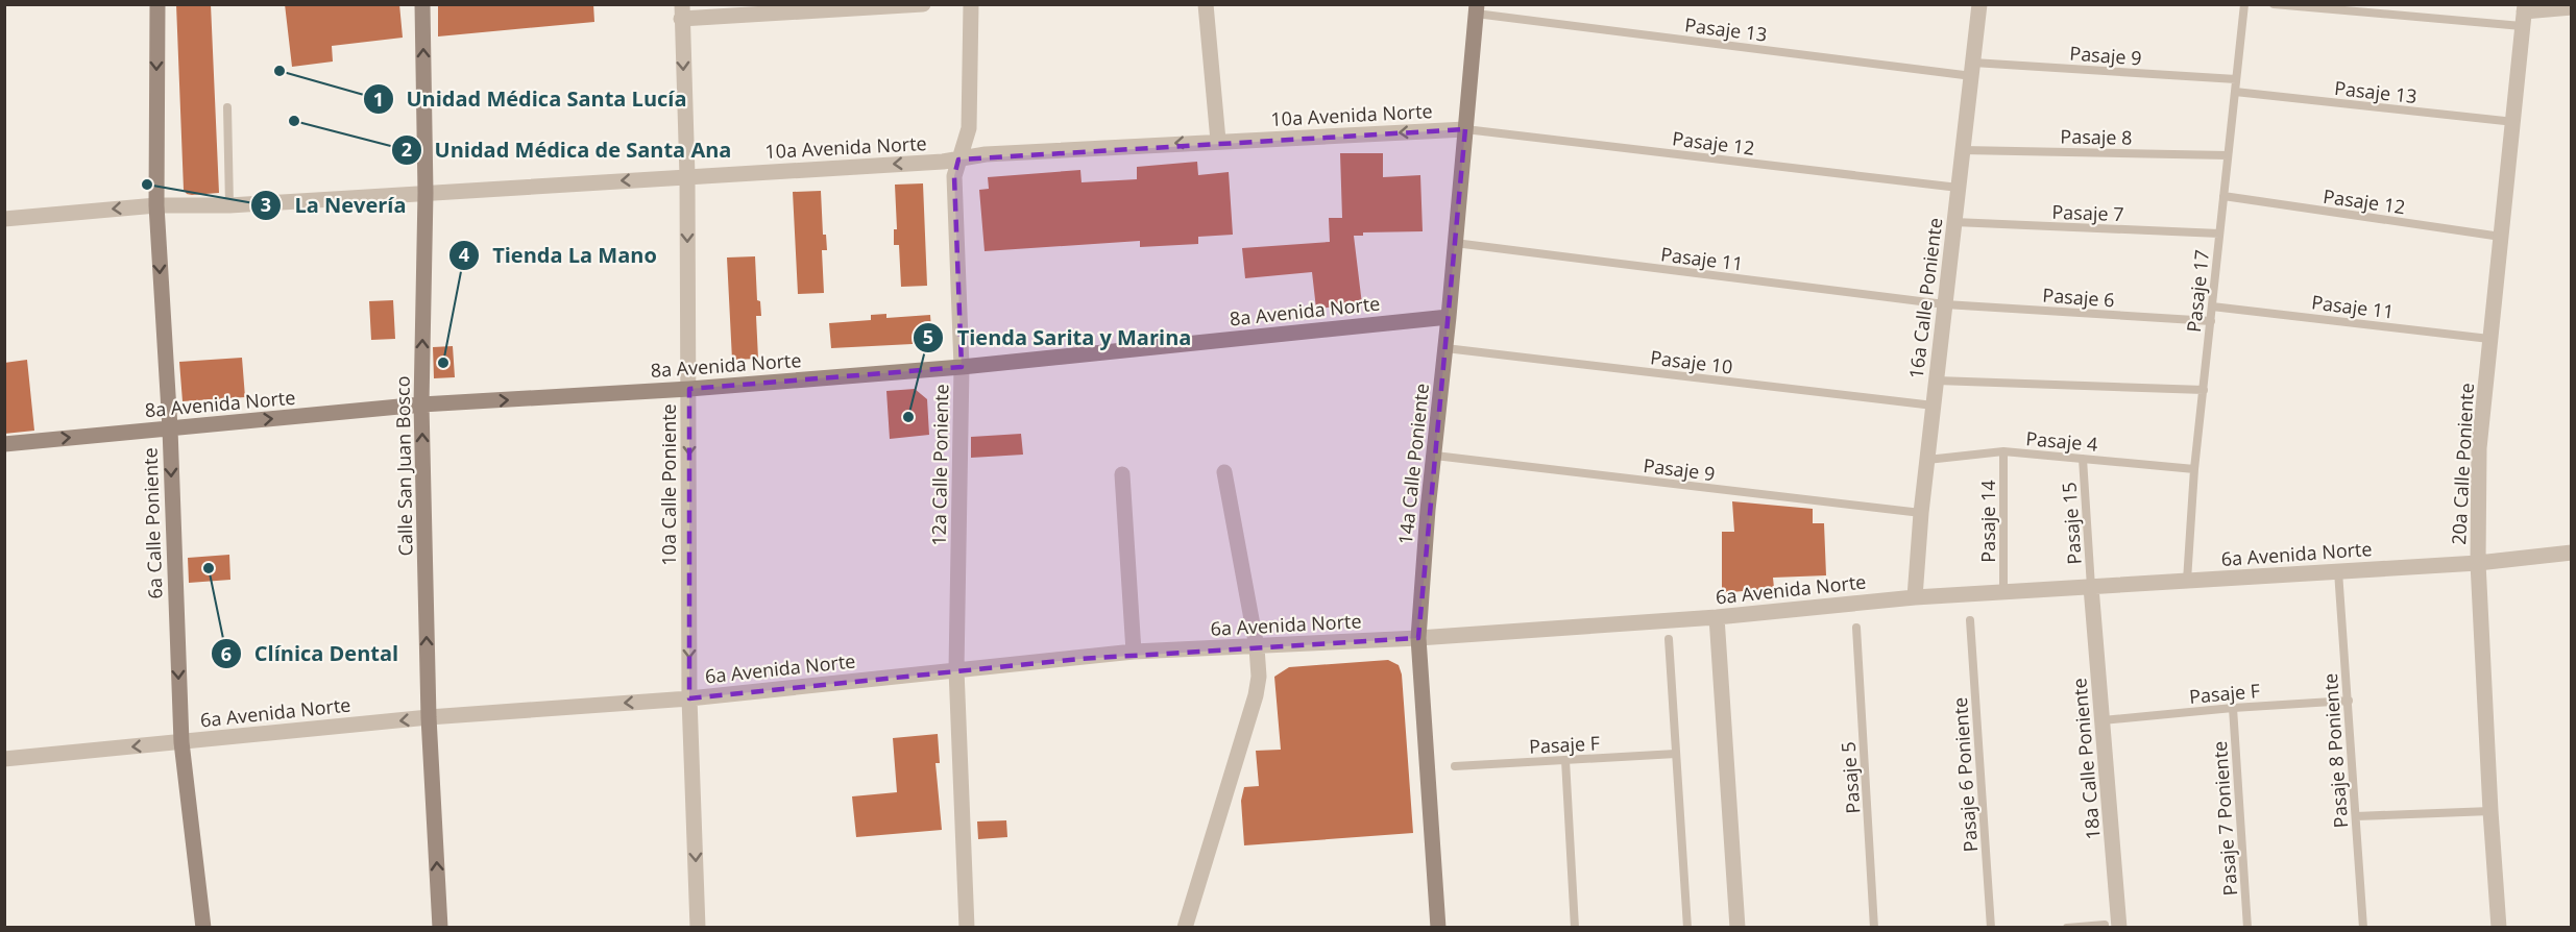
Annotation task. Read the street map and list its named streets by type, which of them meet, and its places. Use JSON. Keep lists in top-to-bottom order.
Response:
{
  "streets": {
    "street": [
      "10a Avenida Norte",
      "16a Calle Poniente",
      "8a Avenida Norte",
      "14a Calle Poniente",
      "20a Calle Poniente",
      "12a Calle Poniente",
      "Calle San Juan Bosco",
      "10a Calle Poniente",
      "6a Calle Poniente",
      "6a Avenida Norte",
      "18a Calle Poniente"
    ],
    "lane": [
      "Pasaje 13",
      "Pasaje 9",
      "Pasaje 8",
      "Pasaje 12",
      "Pasaje 7",
      "Pasaje 11",
      "Pasaje 17",
      "Pasaje 6",
      "Pasaje 10",
      "Pasaje 4",
      "Pasaje 14",
      "Pasaje 15",
      "Pasaje F",
      "Pasaje 8 Poniente",
      "Pasaje 6 Poniente",
      "Pasaje 5",
      "Pasaje 7 Poniente"
    ]
  },
  "crossings": [
    ["Pasaje 13", "Pasaje 9"],
    ["Pasaje 13", "Pasaje 17"],
    ["Pasaje 13", "16a Calle Poniente"],
    ["Pasaje 13", "14a Calle Poniente"],
    ["Pasaje 13", "20a Calle Poniente"],
    ["Pasaje 9", "Pasaje 17"],
    ["Pasaje 9", "16a Calle Poniente"],
    ["Pasaje 9", "14a Calle Poniente"],
    ["10a Avenida Norte", "Pasaje 12"],
    ["10a Avenida Norte", "14a Calle Poniente"],
    ["10a Avenida Norte", "12a Calle Poniente"],
    ["10a Avenida Norte", "Calle San Juan Bosco"],
    ["10a Avenida Norte", "10a Calle Poniente"],
    ["10a Avenida Norte", "6a Calle Poniente"],
    ["Pasaje 8", "Pasaje 17"],
    ["Pasaje 8", "16a Calle Poniente"],
    ["Pasaje 12", "Pasaje 17"],
    ["Pasaje 12", "16a Calle Poniente"],
    ["Pasaje 12", "14a Calle Poniente"],
    ["Pasaje 12", "20a Calle Poniente"],
    ["Pasaje 7", "Pasaje 17"],
    ["Pasaje 7", "16a Calle Poniente"],
    ["Pasaje 11", "Pasaje 17"],
    ["Pasaje 11", "Pasaje 6"],
    ["Pasaje 11", "16a Calle Poniente"],
    ["Pasaje 11", "14a Calle Poniente"],
    ["Pasaje 11", "20a Calle Poniente"],
    ["Pasaje 17", "Pasaje 6"],
    ["Pasaje 17", "Pasaje 4"],
    ["Pasaje 17", "6a Avenida Norte"],
    ["Pasaje 6", "16a Calle Poniente"],
    ["16a Calle Poniente", "Pasaje 10"],
    ["16a Calle Poniente", "Pasaje 4"],
    ["16a Calle Poniente", "6a Avenida Norte"],
    ["8a Avenida Norte", "14a Calle Poniente"],
    ["8a Avenida Norte", "12a Calle Poniente"],
    ["8a Avenida Norte", "Calle San Juan Bosco"],
    ["8a Avenida Norte", "10a Calle Poniente"],
    ["8a Avenida Norte", "6a Calle Poniente"],
    ["Pasaje 10", "14a Calle Poniente"],
    ["Pasaje 4", "Pasaje 14"],
    ["Pasaje 4", "Pasaje 15"],
    ["14a Calle Poniente", "6a Avenida Norte"],
    ["20a Calle Poniente", "6a Avenida Norte"],
    ["12a Calle Poniente", "6a Avenida Norte"],
    ["Calle San Juan Bosco", "6a Avenida Norte"],
    ["10a Calle Poniente", "6a Avenida Norte"],
    ["Pasaje 14", "6a Avenida Norte"],
    ["6a Calle Poniente", "6a Avenida Norte"],
    ["Pasaje 15", "6a Avenida Norte"],
    ["Pasaje 15", "18a Calle Poniente"],
    ["6a Avenida Norte", "Pasaje 8 Poniente"],
    ["6a Avenida Norte", "18a Calle Poniente"],
    ["Pasaje F", "Pasaje 8 Poniente"],
    ["Pasaje F", "18a Calle Poniente"],
    ["Pasaje F", "Pasaje 7 Poniente"]
  ],
  "one_way": [
    "10a Avenida Norte",
    "8a Avenida Norte",
    "Calle San Juan Bosco",
    "10a Calle Poniente",
    "6a Calle Poniente"
  ],
  "places": [
    "Unidad Médica Santa Lucía",
    "Unidad Médica de Santa Ana",
    "La Nevería",
    "Tienda La Mano",
    "Tienda Sarita y Marina",
    "Clínica Dental"
  ]
}
